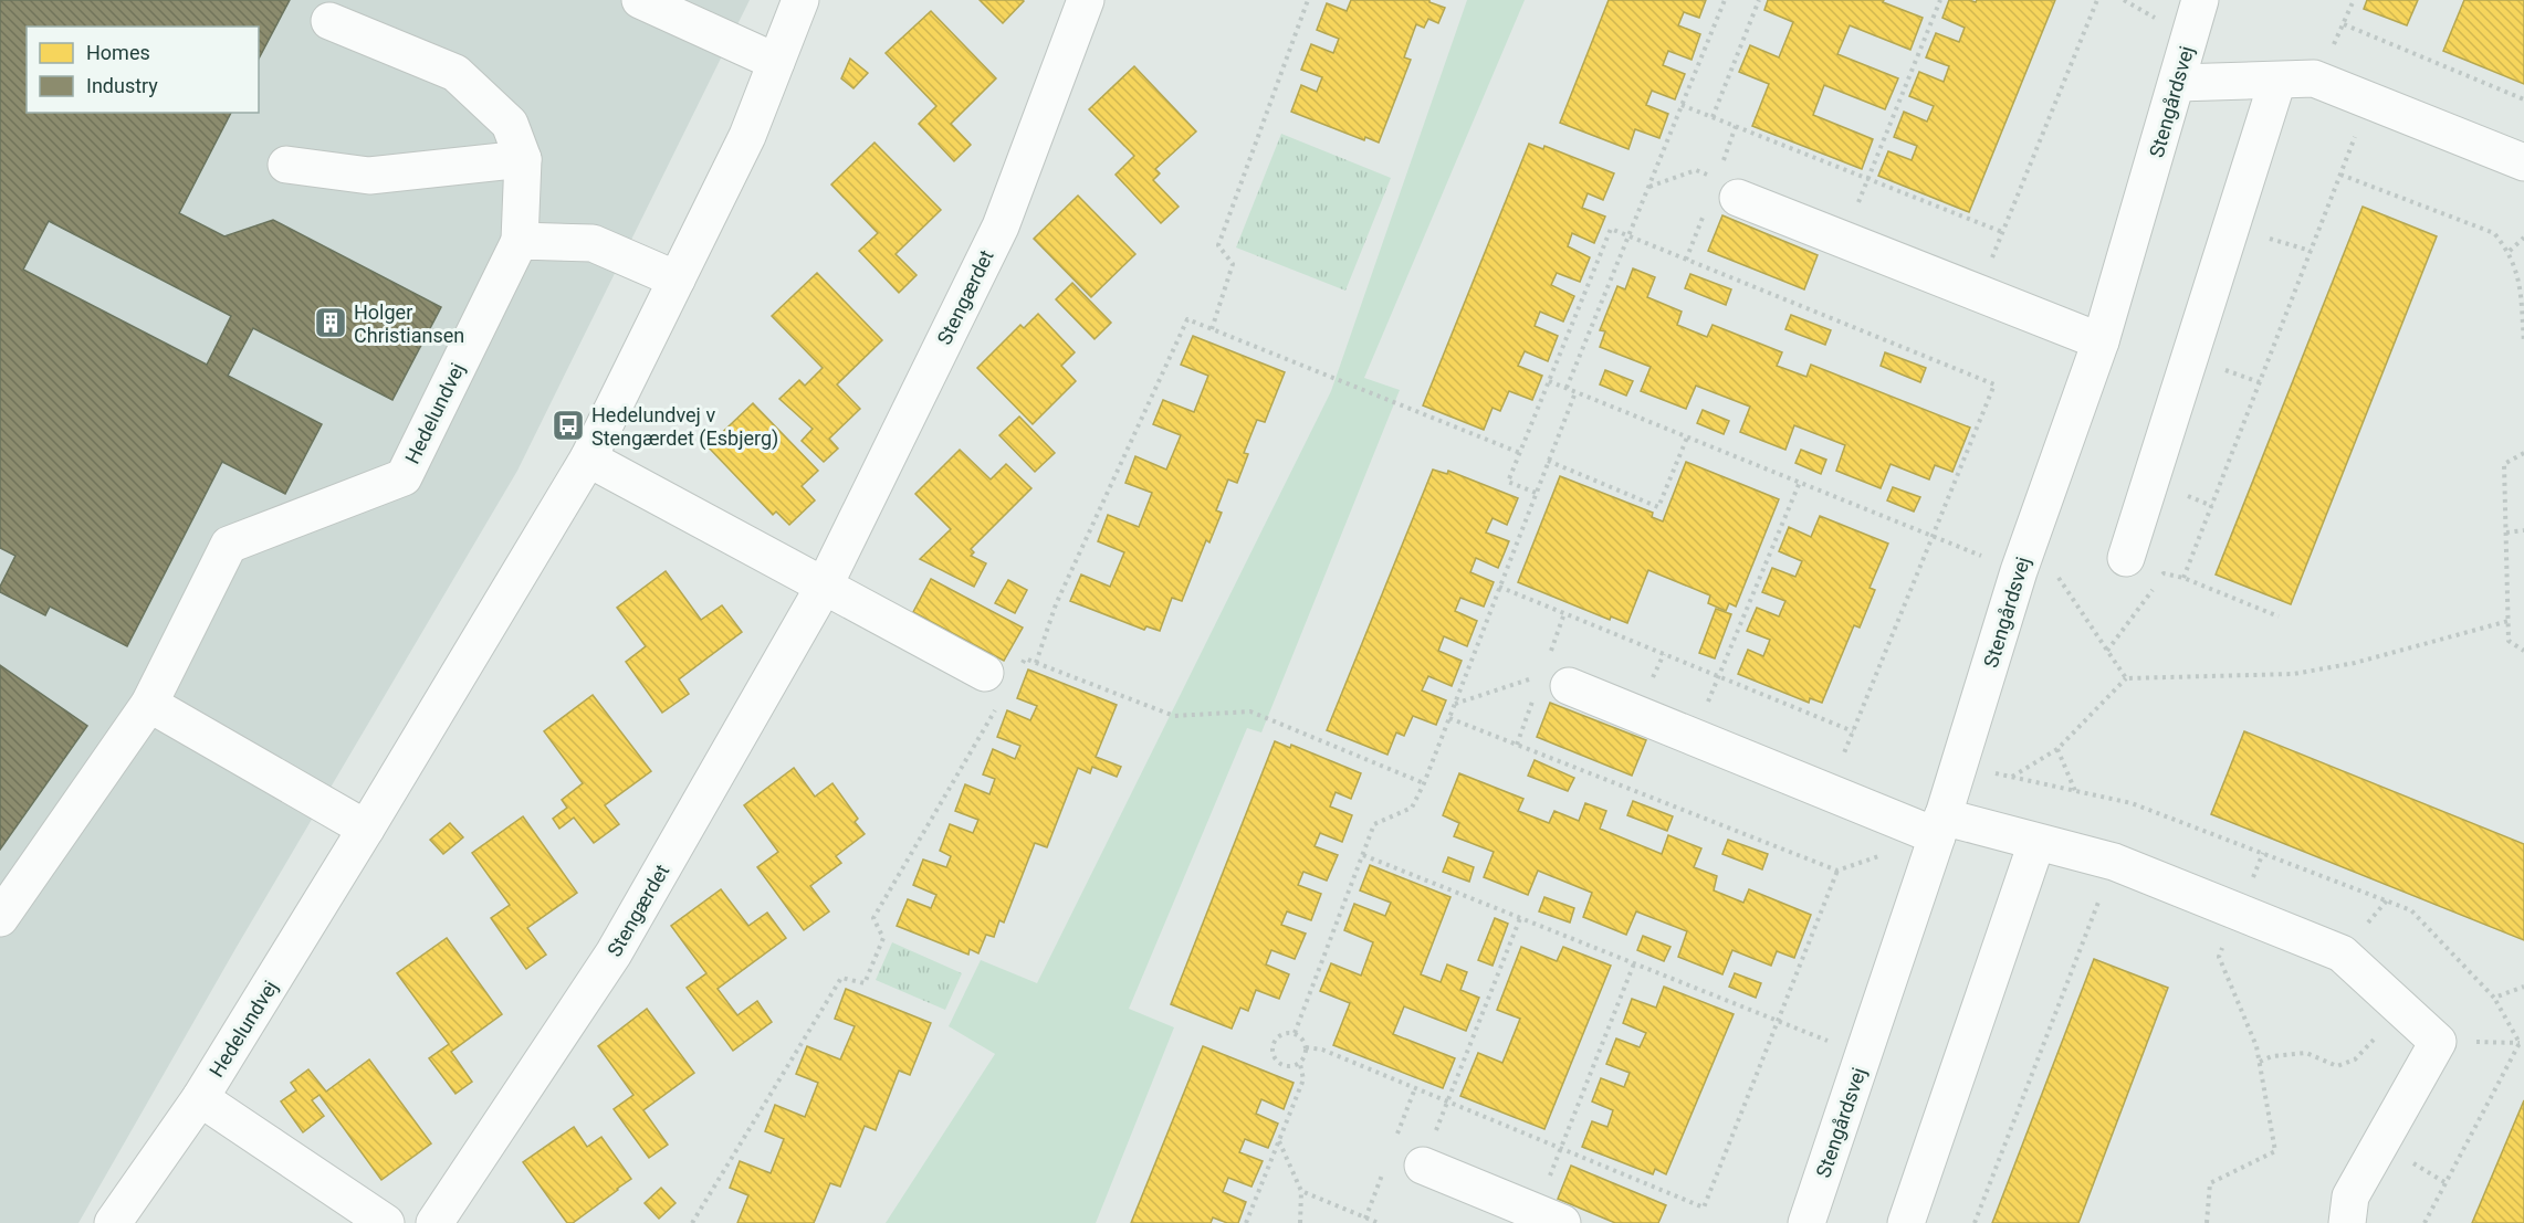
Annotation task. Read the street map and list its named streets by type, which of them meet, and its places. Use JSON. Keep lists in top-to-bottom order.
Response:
{
  "streets": {
    "street": ["Stengårdsvej", "Stengærdet", "Hedelundvej"]
  },
  "places": {
    "building": ["Holger Christiansen"],
    "bus stop": ["Hedelundvej v Stengærdet (Esbjerg)"]
  },
  "legend": ["Homes", "Industry"]
}
